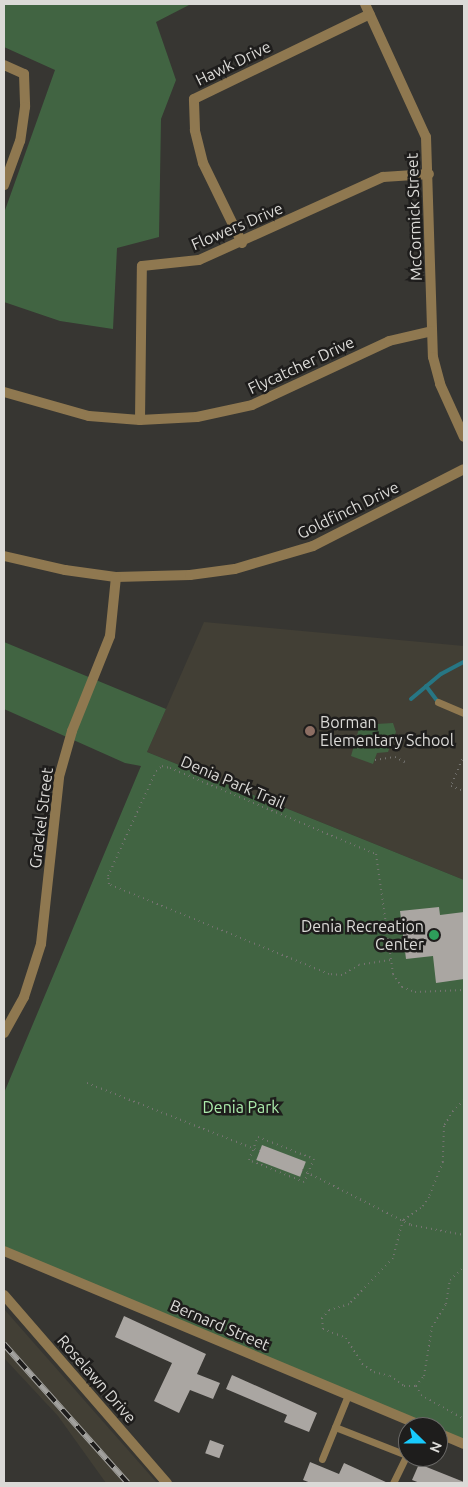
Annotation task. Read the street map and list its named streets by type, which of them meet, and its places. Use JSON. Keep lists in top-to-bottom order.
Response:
{
  "streets": {
    "street": [
      "Hawk Drive",
      "McCormick Street",
      "Flowers Drive",
      "Flycatcher Drive",
      "Goldfinch Drive",
      "Grackel Street",
      "Bernard Street",
      "Roselawn Drive"
    ],
    "path": ["Denia Park Trail"]
  },
  "crossings": [
    ["Hawk Drive", "McCormick Street"],
    ["Hawk Drive", "Flowers Drive"],
    ["McCormick Street", "Flowers Drive"],
    ["McCormick Street", "Flycatcher Drive"],
    ["Flowers Drive", "Flycatcher Drive"],
    ["Goldfinch Drive", "Grackel Street"]
  ],
  "parks": ["Denia Park"],
  "places": ["Borman Elementary School", "Denia Recreation Center"],
  "north": "right"
}
